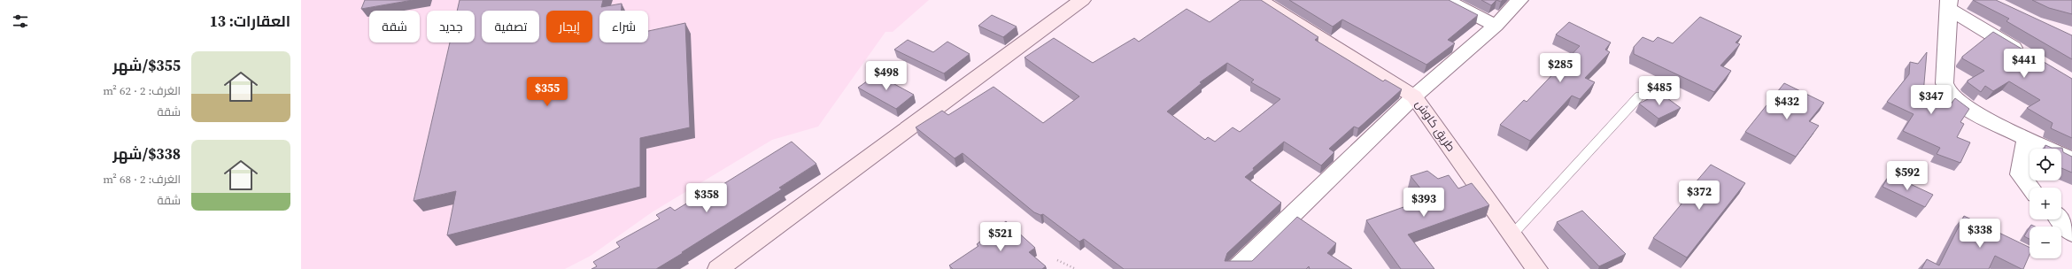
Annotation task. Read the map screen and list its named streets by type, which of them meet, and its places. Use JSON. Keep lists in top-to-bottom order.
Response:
{
  "streets": {
    "street": ["طريق كاوش"]
  },
  "page": {
    "heading": "العقارات: 13",
    "chip": [
      "شراء",
      "إيجار",
      "تصفية",
      "جديد",
      "شقة"
    ],
    "list": [
      {
        "name": "$355/شهر",
        "note": "الغرف: 2 · 62 m² · شقة"
      },
      {
        "name": "$338/شهر",
        "note": "الغرف: 2 · 68 m² · شقة"
      }
    ],
    "price": [
      "$441",
      "$285",
      "$498",
      "$485",
      "$355",
      "$347",
      "$432",
      "$592",
      "$372",
      "$358",
      "$393",
      "$338",
      "$521"
    ],
    "map_buttons": ["+", "−"]
  }
}
